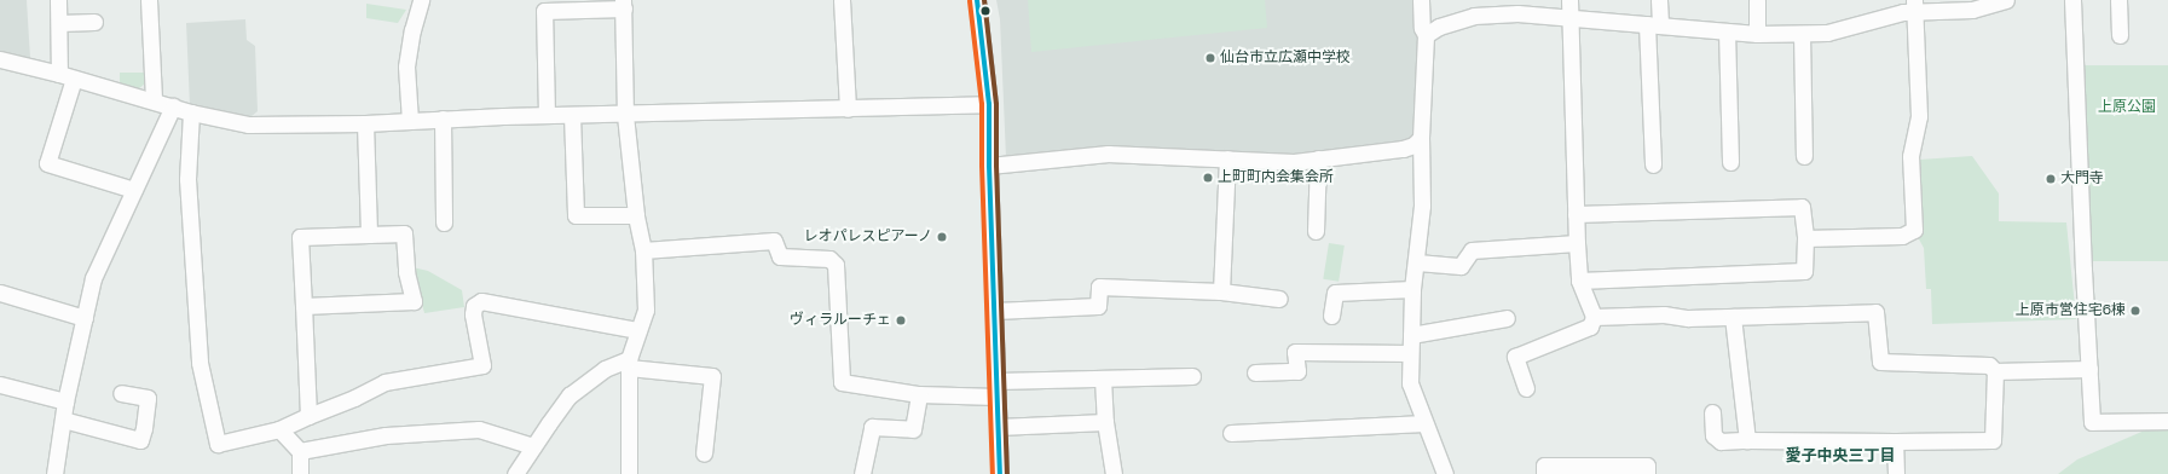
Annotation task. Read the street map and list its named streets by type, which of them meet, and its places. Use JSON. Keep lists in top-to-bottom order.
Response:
{
  "districts": ["愛子中央三丁目"],
  "parks": ["上原公園"],
  "places": [
    "仙台市立広瀬中学校",
    "上町町内会集会所",
    "大門寺",
    "レオパレスピアーノ",
    "上原市営住宅6棟",
    "ヴィラルーチェ"
  ]
}
